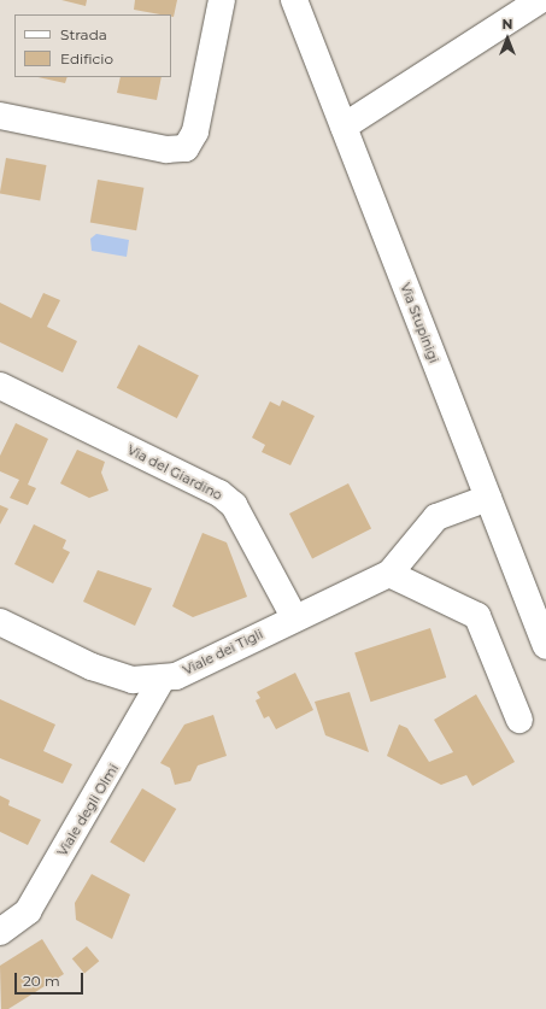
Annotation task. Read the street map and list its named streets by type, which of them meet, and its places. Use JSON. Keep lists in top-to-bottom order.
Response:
{
  "streets": {
    "street": [
      "Via Stupinigi",
      "Via del Giardino",
      "Viale dei Tigli",
      "Viale degli Olmi"
    ]
  },
  "crossings": [
    ["Via Stupinigi", "Viale dei Tigli"],
    ["Via del Giardino", "Viale dei Tigli"],
    ["Viale dei Tigli", "Viale degli Olmi"]
  ],
  "legend": ["Strada", "Edificio"],
  "scale_bar": "20 m",
  "north": "top"
}
